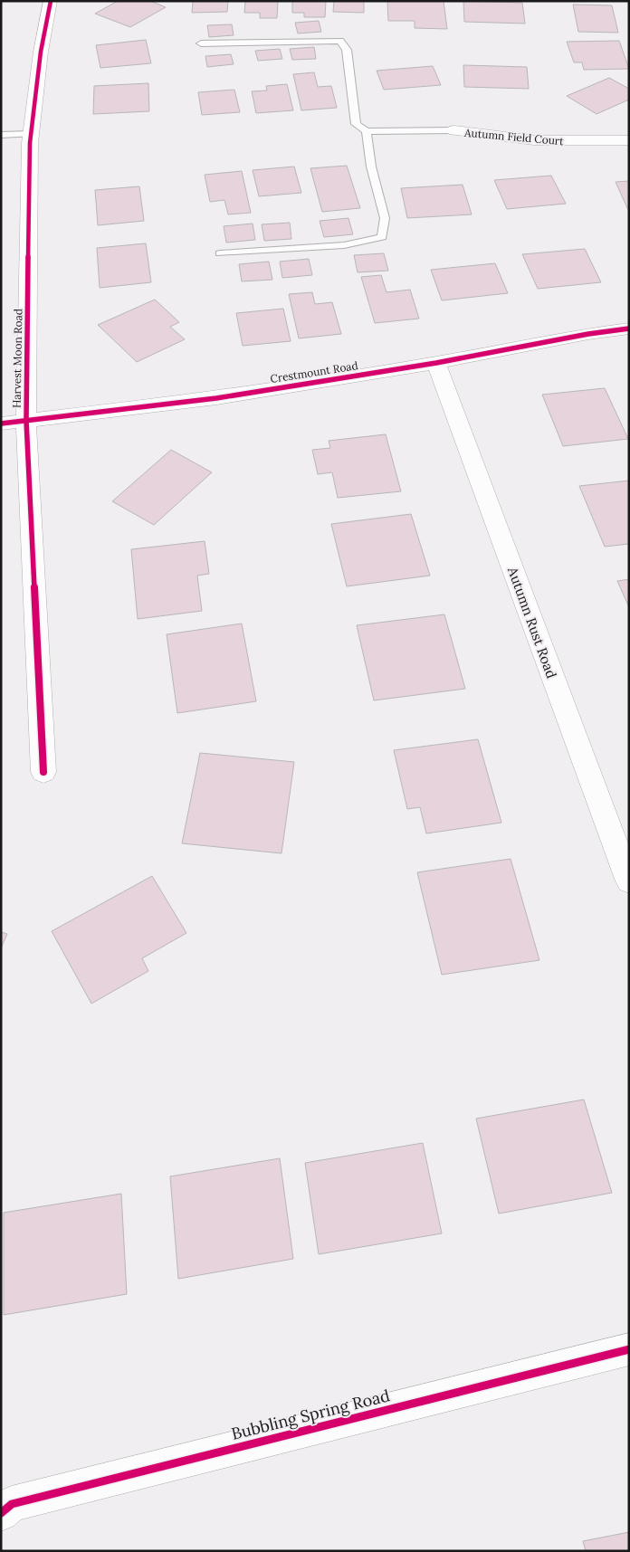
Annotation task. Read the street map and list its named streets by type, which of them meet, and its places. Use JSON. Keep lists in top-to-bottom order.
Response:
{
  "streets": {
    "street": [
      "Autumn Field Court",
      "Harvest Moon Road",
      "Crestmount Road",
      "Autumn Rust Road",
      "Bubbling Spring Road"
    ]
  },
  "crossings": [
    ["Harvest Moon Road", "Crestmount Road"],
    ["Crestmount Road", "Autumn Rust Road"]
  ]
}
